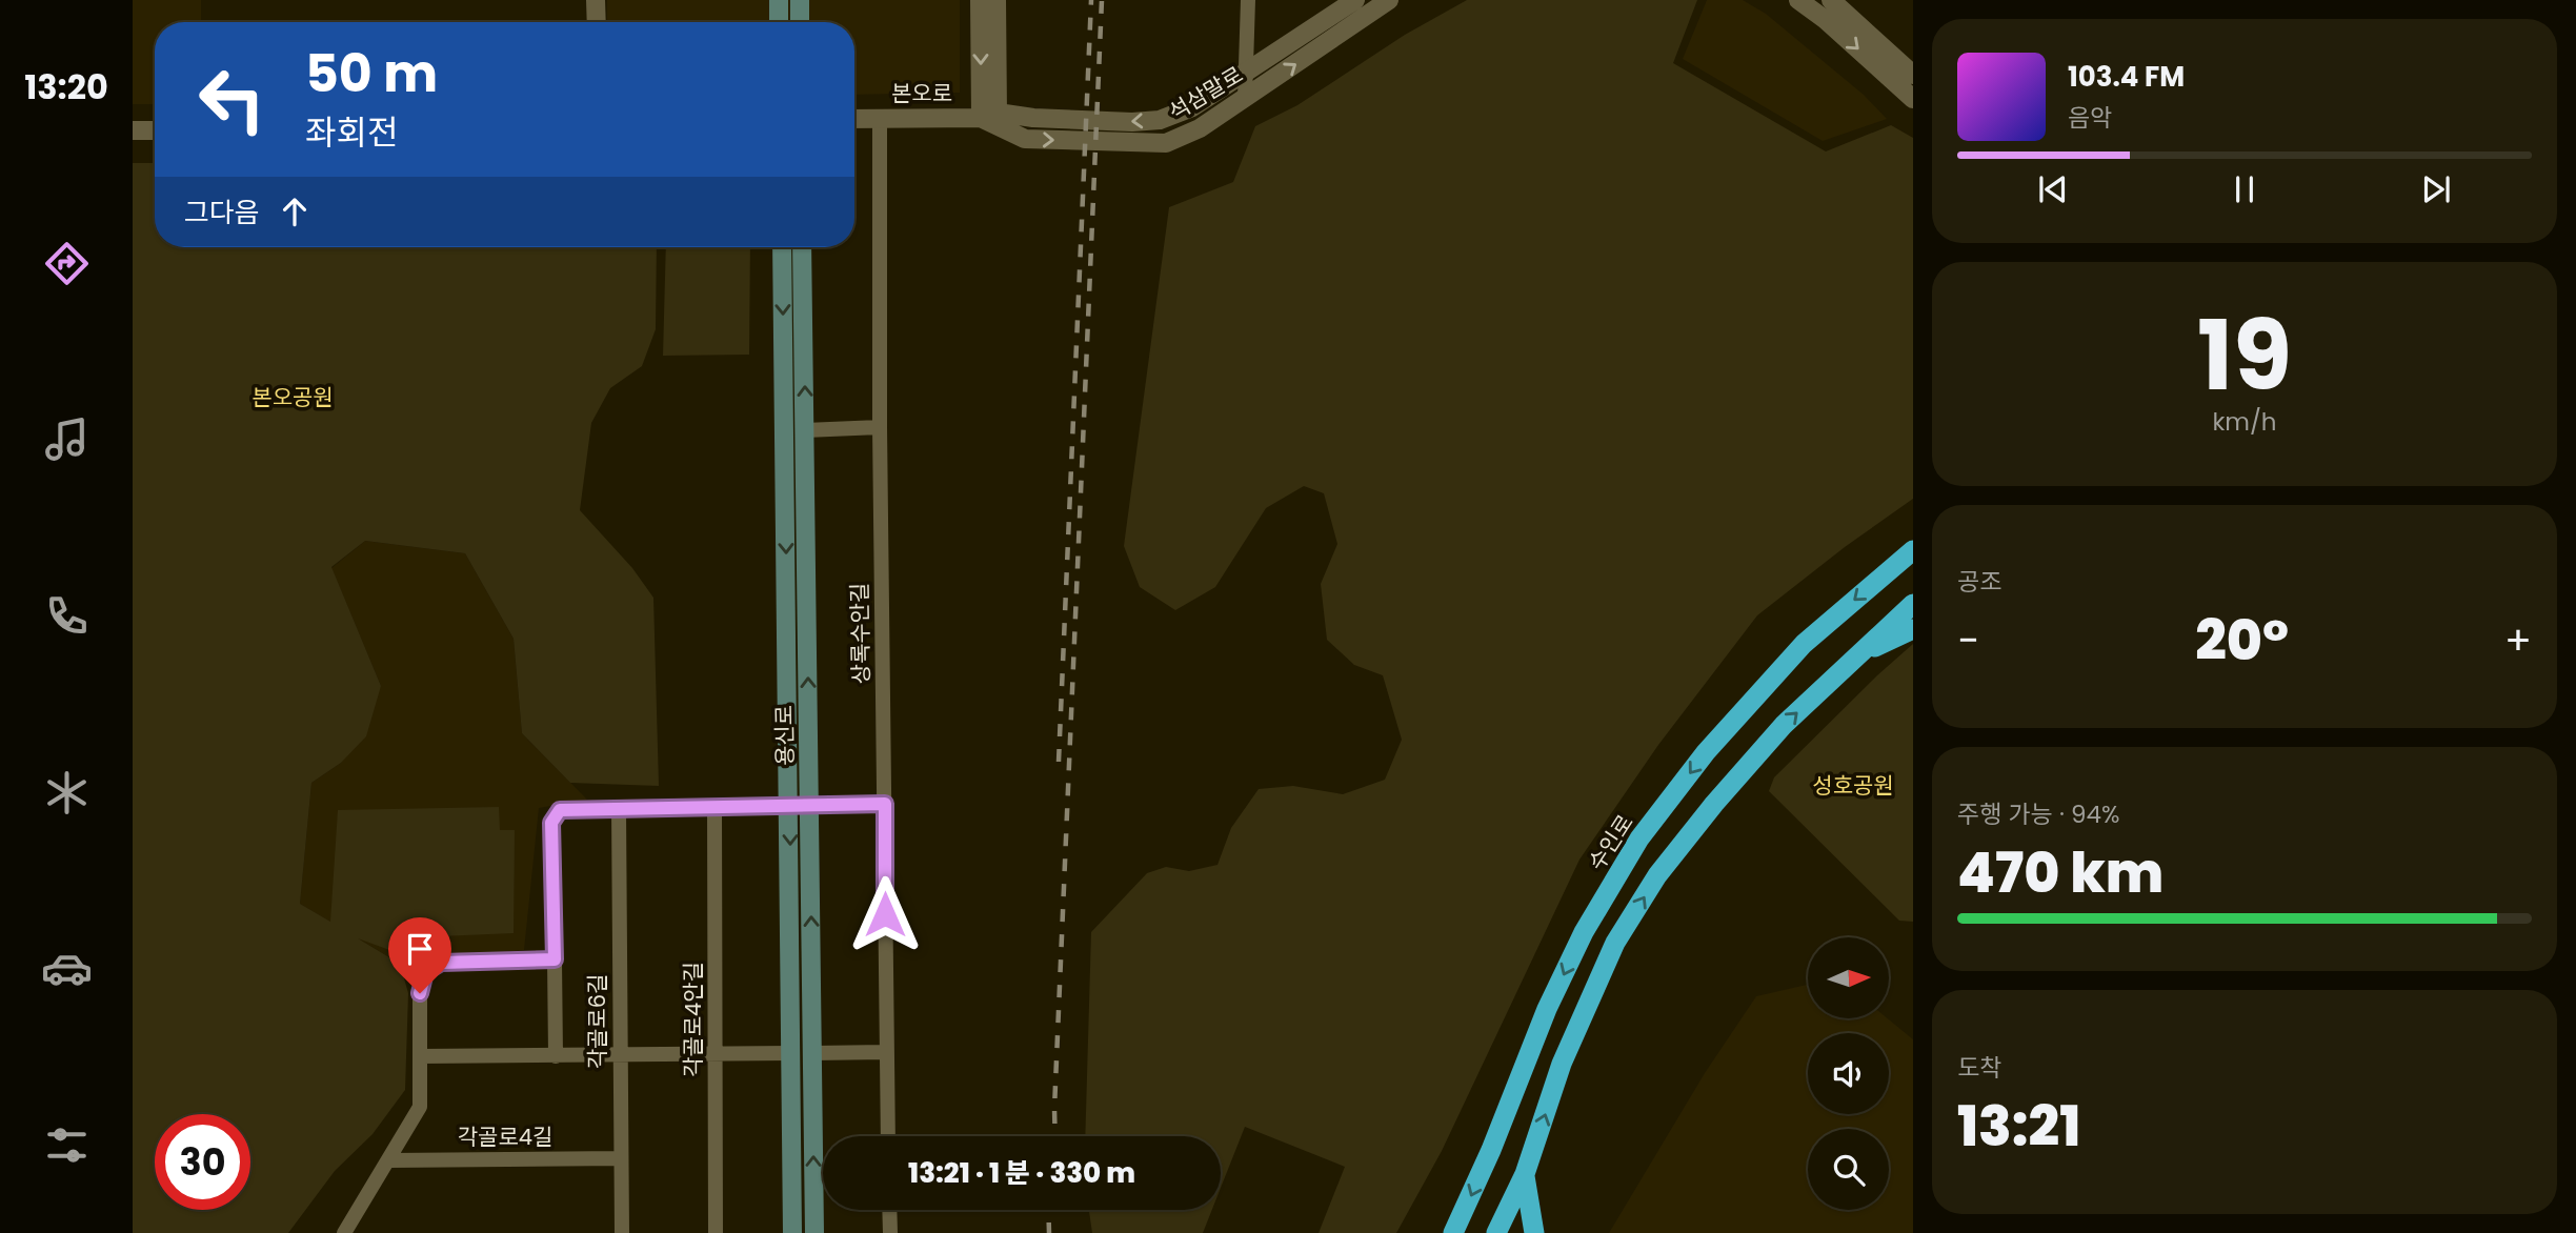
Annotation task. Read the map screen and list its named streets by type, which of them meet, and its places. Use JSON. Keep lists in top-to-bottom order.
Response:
{
  "streets": {
    "highway": ["수인로"],
    "main road": ["용신로"],
    "street": [
      "본오로",
      "석삼말로",
      "상록수안길",
      "각골로4안길",
      "각골로6길",
      "각골로4길"
    ]
  },
  "crossings": [
    ["본오로", "석삼말로"],
    ["본오로", "상록수안길"],
    ["각골로6길", "각골로4길"]
  ],
  "parks": ["본오공원", "성호공원"],
  "north": "right",
  "page": {
    "tabs": "13:20",
    "turn": ["50 m", "좌회전"],
    "song": ["103.4 FM", "음악"],
    "then": "그다음",
    "tile": [
      ["19", "km/h"],
      "공조",
      ["주행 가능 · 94%", "470 km"],
      ["도착", "13:21"]
    ],
    "heat": ["−", "20°", "+"],
    "limit": "30",
    "trip": "13:21 · 1 분 · 330 m"
  }
}
